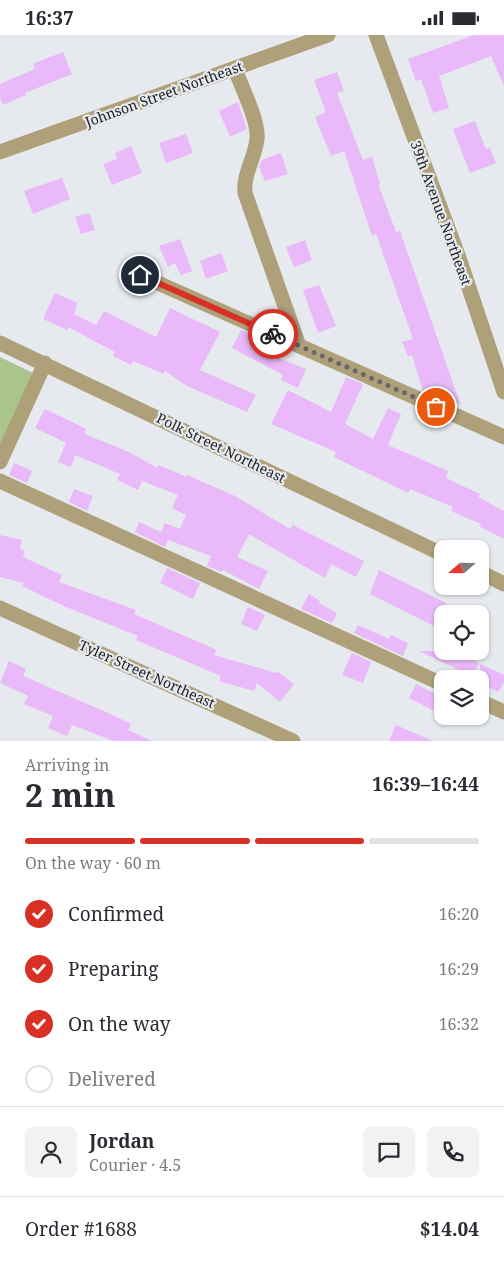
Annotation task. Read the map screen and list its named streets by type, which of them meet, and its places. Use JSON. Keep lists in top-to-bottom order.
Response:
{
  "streets": {
    "street": [
      "Johnson Street Northeast",
      "39th Avenue Northeast",
      "Polk Street Northeast",
      "Tyler Street Northeast"
    ]
  },
  "north": "left",
  "page": {
    "status": "16:37",
    "heading": ["2 min", "Arriving in", "16:39–16:44"],
    "panel": [
      "Jordan",
      "Courier · 4.5",
      "Order #1688",
      "$14.04"
    ],
    "bar": "On the way · 60 m",
    "list": [
      ["Confirmed", "16:20"],
      ["Preparing", "16:29"],
      ["On the way", "16:32"],
      "Delivered"
    ]
  }
}
